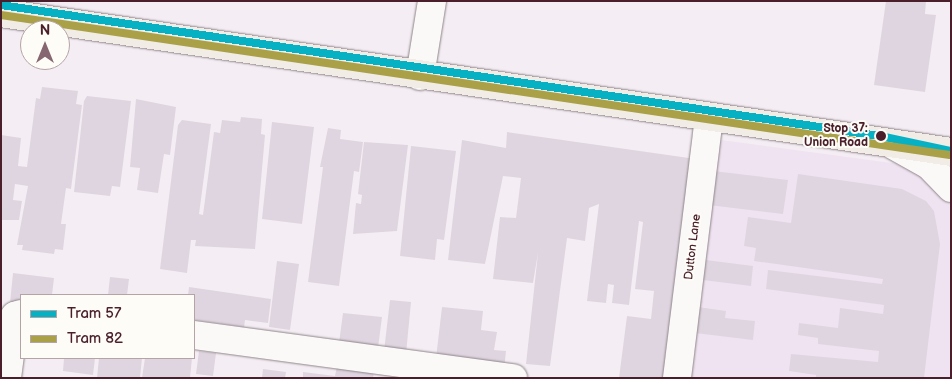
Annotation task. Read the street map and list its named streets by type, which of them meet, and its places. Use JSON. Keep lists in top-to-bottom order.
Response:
{
  "streets": {
    "street": ["Dutton Lane"]
  },
  "places": ["Stop 37: Union Road"],
  "lines": ["tram line 57", "tram line 82"],
  "legend": ["Tram 57", "Tram 82"],
  "north": "top"
}
